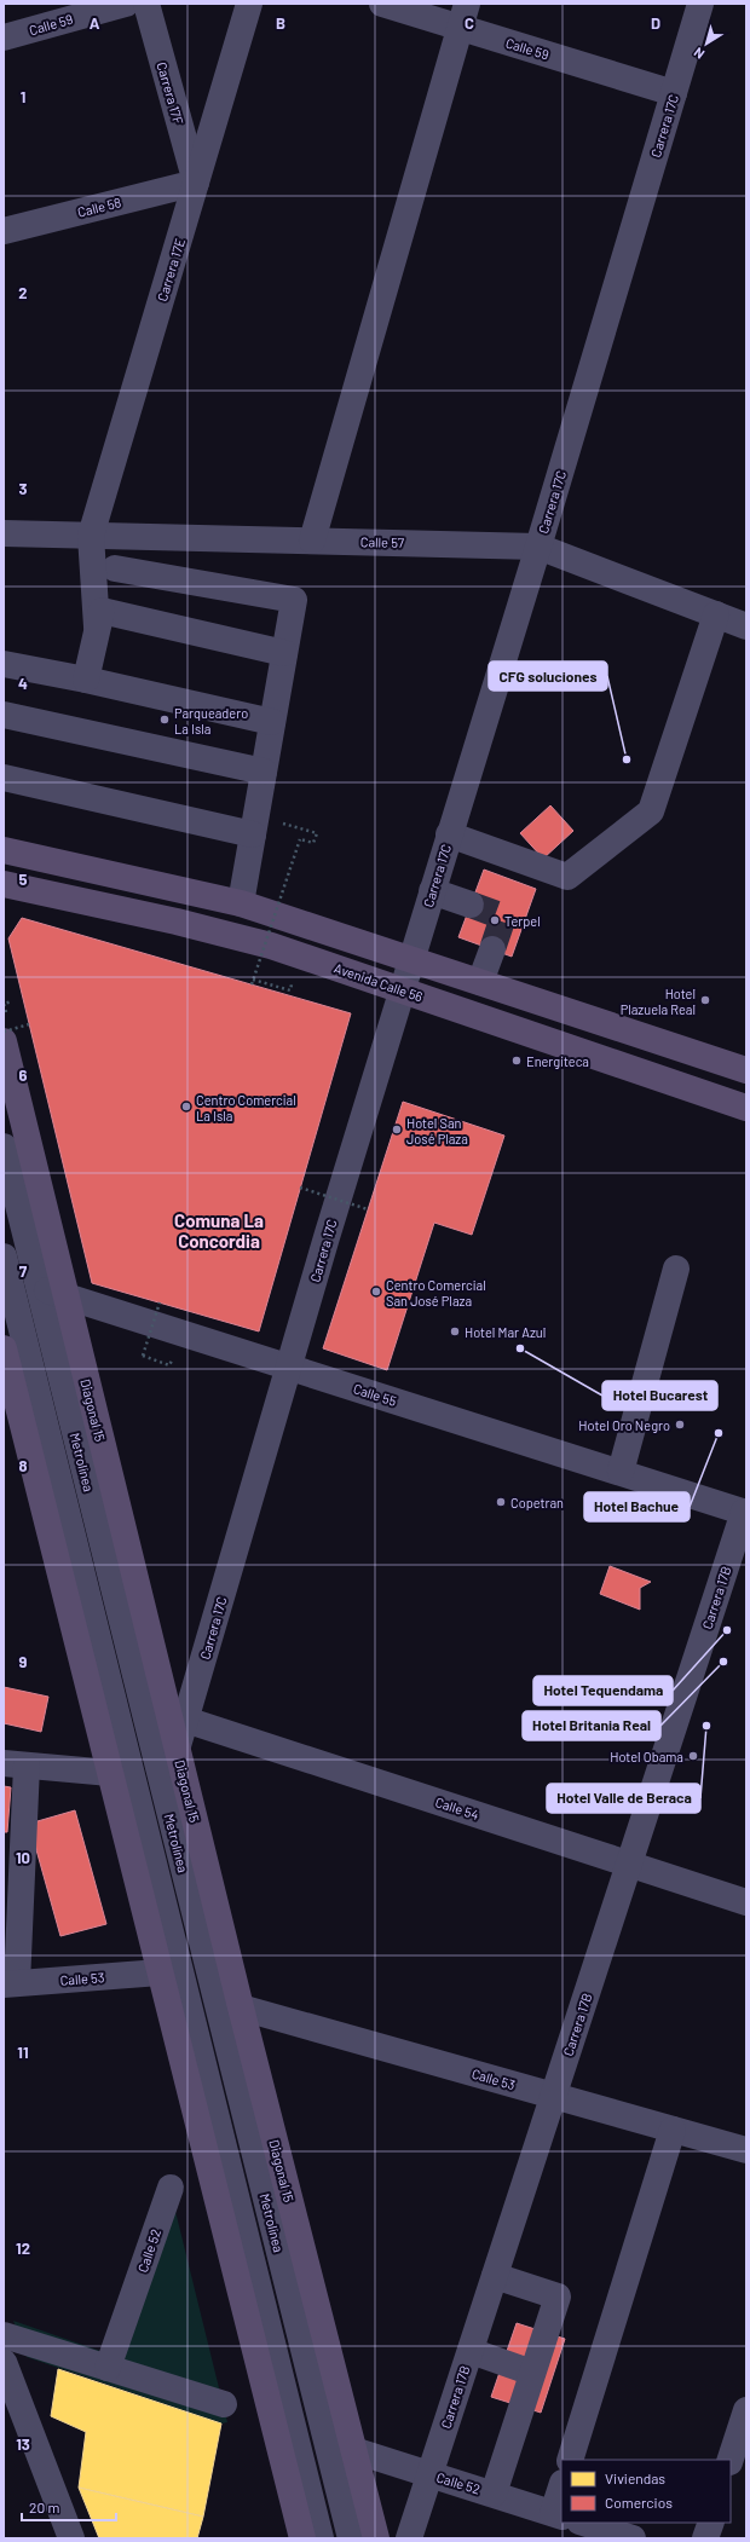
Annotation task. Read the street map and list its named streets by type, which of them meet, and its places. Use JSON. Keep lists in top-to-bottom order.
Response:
{
  "streets": {
    "main road": ["Avenida Calle 56", "Diagonal 15"],
    "street": [
      "Calle 59",
      "Carrera 17F",
      "Carrera 17C",
      "Calle 58",
      "Carrera 17E",
      "Calle 57",
      "Calle 55",
      "Metrolínea",
      "Carrera 17B",
      "Calle 54",
      "Calle 53",
      "Calle 52"
    ]
  },
  "crossings": [
    ["Calle 59", "Carrera 17C"],
    ["Carrera 17F", "Calle 58"],
    ["Carrera 17F", "Carrera 17E"],
    ["Carrera 17C", "Calle 57"],
    ["Carrera 17C", "Avenida Calle 56"],
    ["Carrera 17C", "Calle 55"],
    ["Carrera 17C", "Diagonal 15"],
    ["Carrera 17C", "Calle 54"],
    ["Calle 58", "Carrera 17E"],
    ["Carrera 17E", "Calle 57"],
    ["Calle 55", "Diagonal 15"],
    ["Calle 55", "Metrolínea"],
    ["Calle 55", "Carrera 17B"],
    ["Diagonal 15", "Calle 54"],
    ["Diagonal 15", "Calle 53"],
    ["Diagonal 15", "Calle 52"],
    ["Carrera 17B", "Calle 54"],
    ["Carrera 17B", "Calle 53"],
    ["Carrera 17B", "Calle 52"]
  ],
  "districts": ["Comuna La Concordia"],
  "places": [
    "Parqueadero La Isla",
    "CFG soluciones",
    "Terpel",
    "Hotel Plazuela Real",
    "Energiteca",
    "Centro Comercial La Isla",
    "Hotel San José Plaza",
    "Centro Comercial San José Plaza",
    "Hotel Mar Azul",
    "Hotel Bucarest",
    "Hotel Oro Negro",
    "Hotel Bachue",
    "Copetran",
    "Hotel Tequendama",
    "Hotel Britania Real",
    "Hotel Valle de Beraca",
    "Hotel Obama"
  ],
  "legend": ["Viviendas", "Comercios"],
  "scale_bar": "20 m",
  "north": "bottom left",
  "grid": {
    "columns": [
      "A",
      "B",
      "C",
      "D"
    ],
    "rows": [
      "1",
      "2",
      "3",
      "4",
      "5",
      "6",
      "7",
      "8",
      "9",
      "10",
      "11",
      "12",
      "13"
    ]
  }
}
